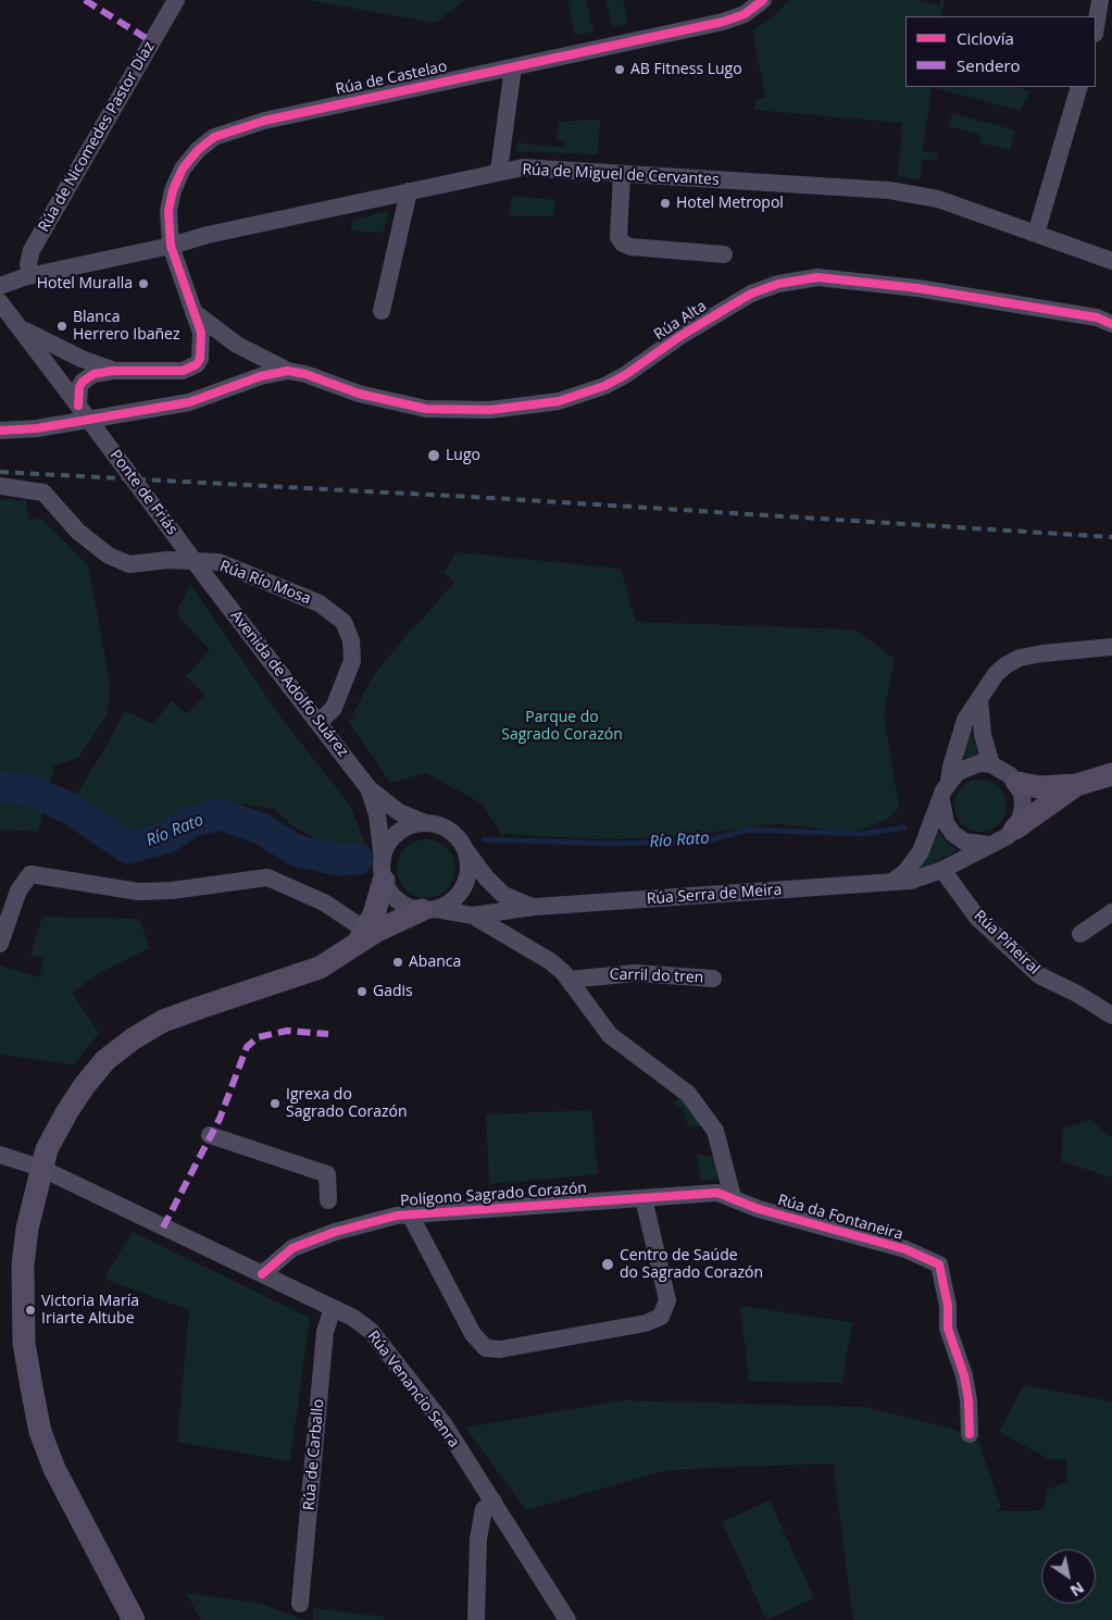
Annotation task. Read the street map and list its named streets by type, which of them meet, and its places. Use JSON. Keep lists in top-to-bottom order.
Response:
{
  "streets": {
    "main road": ["Avenida de Adolfo Suárez", "Rúa Serra de Meira"],
    "street": [
      "Rúa de Castelao",
      "Rúa de Nicomedes Pastor Díaz",
      "Rúa de Miguel de Cervantes",
      "Rúa Alta",
      "Ponte de Friás",
      "Rúa Río Mosa",
      "Rúa Piñeiral",
      "Carril do tren",
      "Polígono Sagrado Corazón",
      "Rúa da Fontaneira",
      "Rúa Venancio Senra",
      "Rúa de Carballo"
    ]
  },
  "crossings": [
    ["Rúa de Castelao", "Rúa de Miguel de Cervantes"],
    ["Rúa de Nicomedes Pastor Díaz", "Rúa de Miguel de Cervantes"],
    ["Ponte de Friás", "Avenida de Adolfo Suárez"],
    ["Rúa Río Mosa", "Avenida de Adolfo Suárez"],
    ["Avenida de Adolfo Suárez", "Rúa Serra de Meira"],
    ["Rúa Serra de Meira", "Rúa Piñeiral"],
    ["Polígono Sagrado Corazón", "Rúa da Fontaneira"],
    ["Polígono Sagrado Corazón", "Rúa Venancio Senra"],
    ["Rúa Venancio Senra", "Rúa de Carballo"]
  ],
  "water": ["Río Rato"],
  "parks": ["Parque do Sagrado Corazón"],
  "places": [
    "AB Fitness Lugo",
    "Hotel Metropol",
    "Hotel Muralla",
    "Blanca Herrero Ibañez",
    "Lugo",
    "Abanca",
    "Gadis",
    "Igrexa do Sagrado Corazón",
    "Centro de Saúde do Sagrado Corazón",
    "Victoria María Iriarte Altube"
  ],
  "legend": ["Ciclovía", "Sendero"],
  "north": "bottom right"
}
